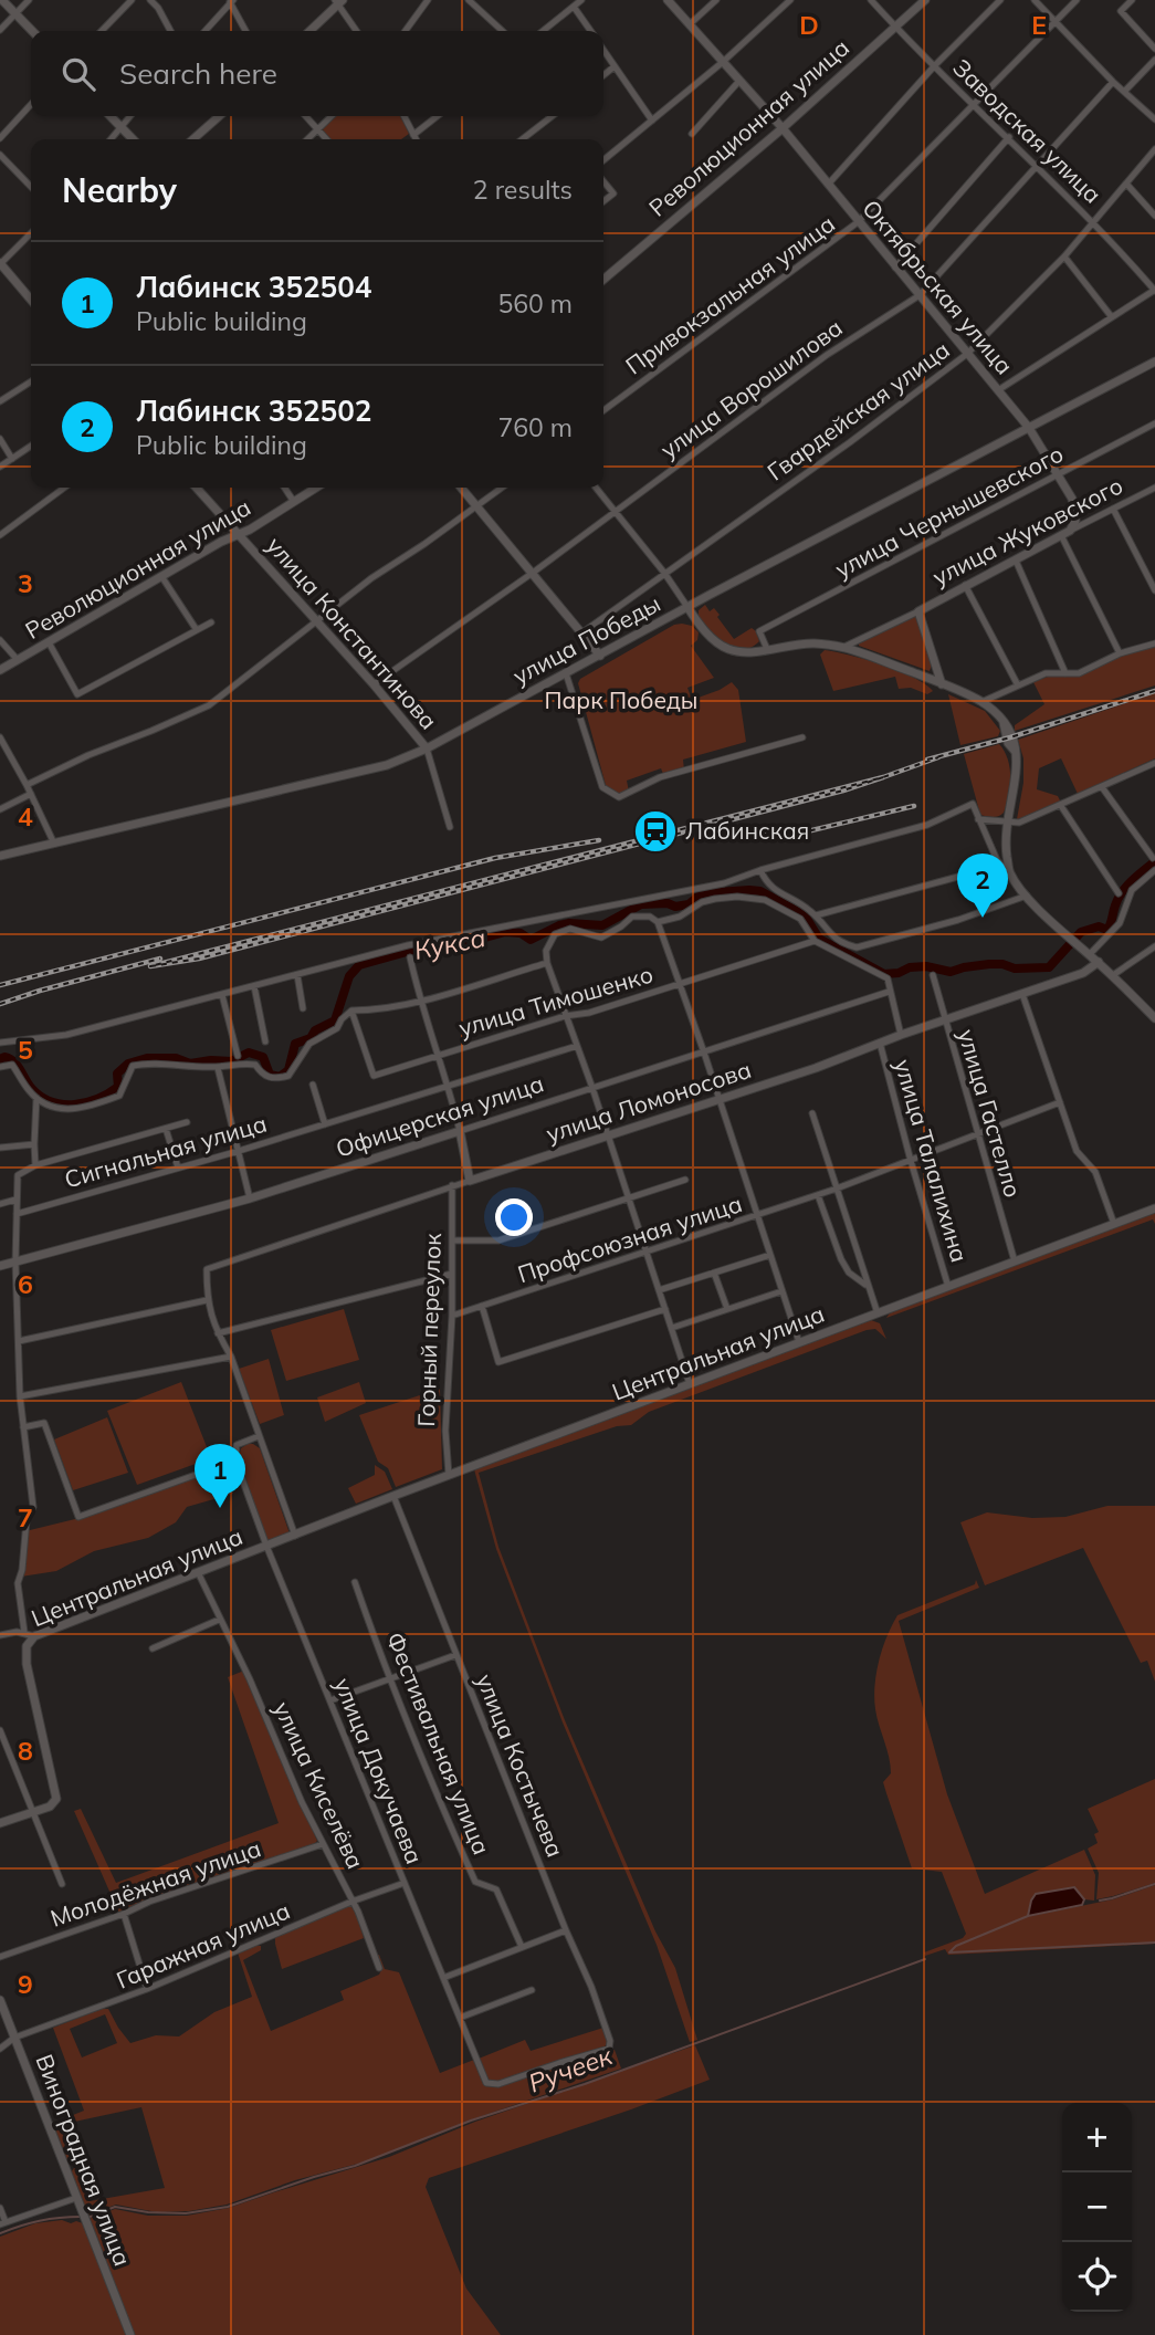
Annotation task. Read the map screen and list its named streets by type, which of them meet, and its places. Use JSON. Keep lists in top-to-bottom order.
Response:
{
  "streets": {
    "street": [
      "Революционная улица",
      "Заводская улица",
      "Октябрьская улица",
      "Привокзальная улица",
      "улица Ворошилова",
      "Гвардейская улица",
      "улица Чернышевского",
      "улица Жуковского",
      "улица Константинова",
      "улица Победы",
      "улица Тимошенко",
      "улица Ломоносова",
      "улица Гастелло",
      "Офицерская улица",
      "Сигнальная улица",
      "улица Талалихина",
      "Профсоюзная улица",
      "Горный переулок",
      "Центральная улица",
      "Фестивальная улица",
      "улица Костычева",
      "улица Докучаева",
      "улица Киселёва",
      "Молодёжная улица",
      "Гаражная улица",
      "Виноградная улица"
    ]
  },
  "crossings": [
    ["Революционная улица", "Заводская улица"],
    ["Революционная улица", "Октябрьская улица"],
    ["Революционная улица", "улица Константинова"],
    ["Заводская улица", "Привокзальная улица"],
    ["Заводская улица", "улица Ворошилова"],
    ["Заводская улица", "Гвардейская улица"],
    ["Октябрьская улица", "Привокзальная улица"],
    ["Октябрьская улица", "улица Ворошилова"],
    ["Октябрьская улица", "Гвардейская улица"],
    ["Октябрьская улица", "улица Чернышевского"],
    ["Октябрьская улица", "улица Жуковского"],
    ["Октябрьская улица", "улица Победы"],
    ["улица Ворошилова", "улица Константинова"],
    ["улица Константинова", "улица Победы"],
    ["улица Тимошенко", "улица Талалихина"],
    ["улица Ломоносова", "улица Гастелло"],
    ["улица Ломоносова", "улица Талалихина"],
    ["улица Ломоносова", "Горный переулок"],
    ["улица Гастелло", "Профсоюзная улица"],
    ["улица Гастелло", "Центральная улица"],
    ["Офицерская улица", "улица Талалихина"],
    ["улица Талалихина", "Профсоюзная улица"],
    ["улица Талалихина", "Центральная улица"],
    ["Профсоюзная улица", "Горный переулок"],
    ["Горный переулок", "Центральная улица"],
    ["Центральная улица", "улица Костычева"],
    ["Центральная улица", "улица Докучаева"],
    ["Центральная улица", "улица Киселёва"],
    ["улица Костычева", "улица Докучаева"],
    ["улица Докучаева", "Гаражная улица"],
    ["улица Киселёва", "Молодёжная улица"],
    ["улица Киселёва", "Гаражная улица"],
    ["Гаражная улица", "Виноградная улица"]
  ],
  "water": ["Кукса", "Ручеек"],
  "parks": ["Парк Победы"],
  "places": {
    "station": ["Лабинская"]
  },
  "page": {
    "search": "Search here",
    "heading": ["Nearby", "2 results"],
    "list": [
      {
        "mark": "1",
        "name": "Лабинск 352504",
        "note": "Public building",
        "value": "560 m"
      },
      {
        "mark": "2",
        "name": "Лабинск 352502",
        "note": "Public building",
        "value": "760 m"
      }
    ],
    "pins": ["2", "1"],
    "map_buttons": ["+", "−"]
  },
  "grid": {
    "columns": ["D", "E"],
    "rows": [
      "3",
      "4",
      "5",
      "6",
      "7",
      "8",
      "9"
    ]
  }
}
